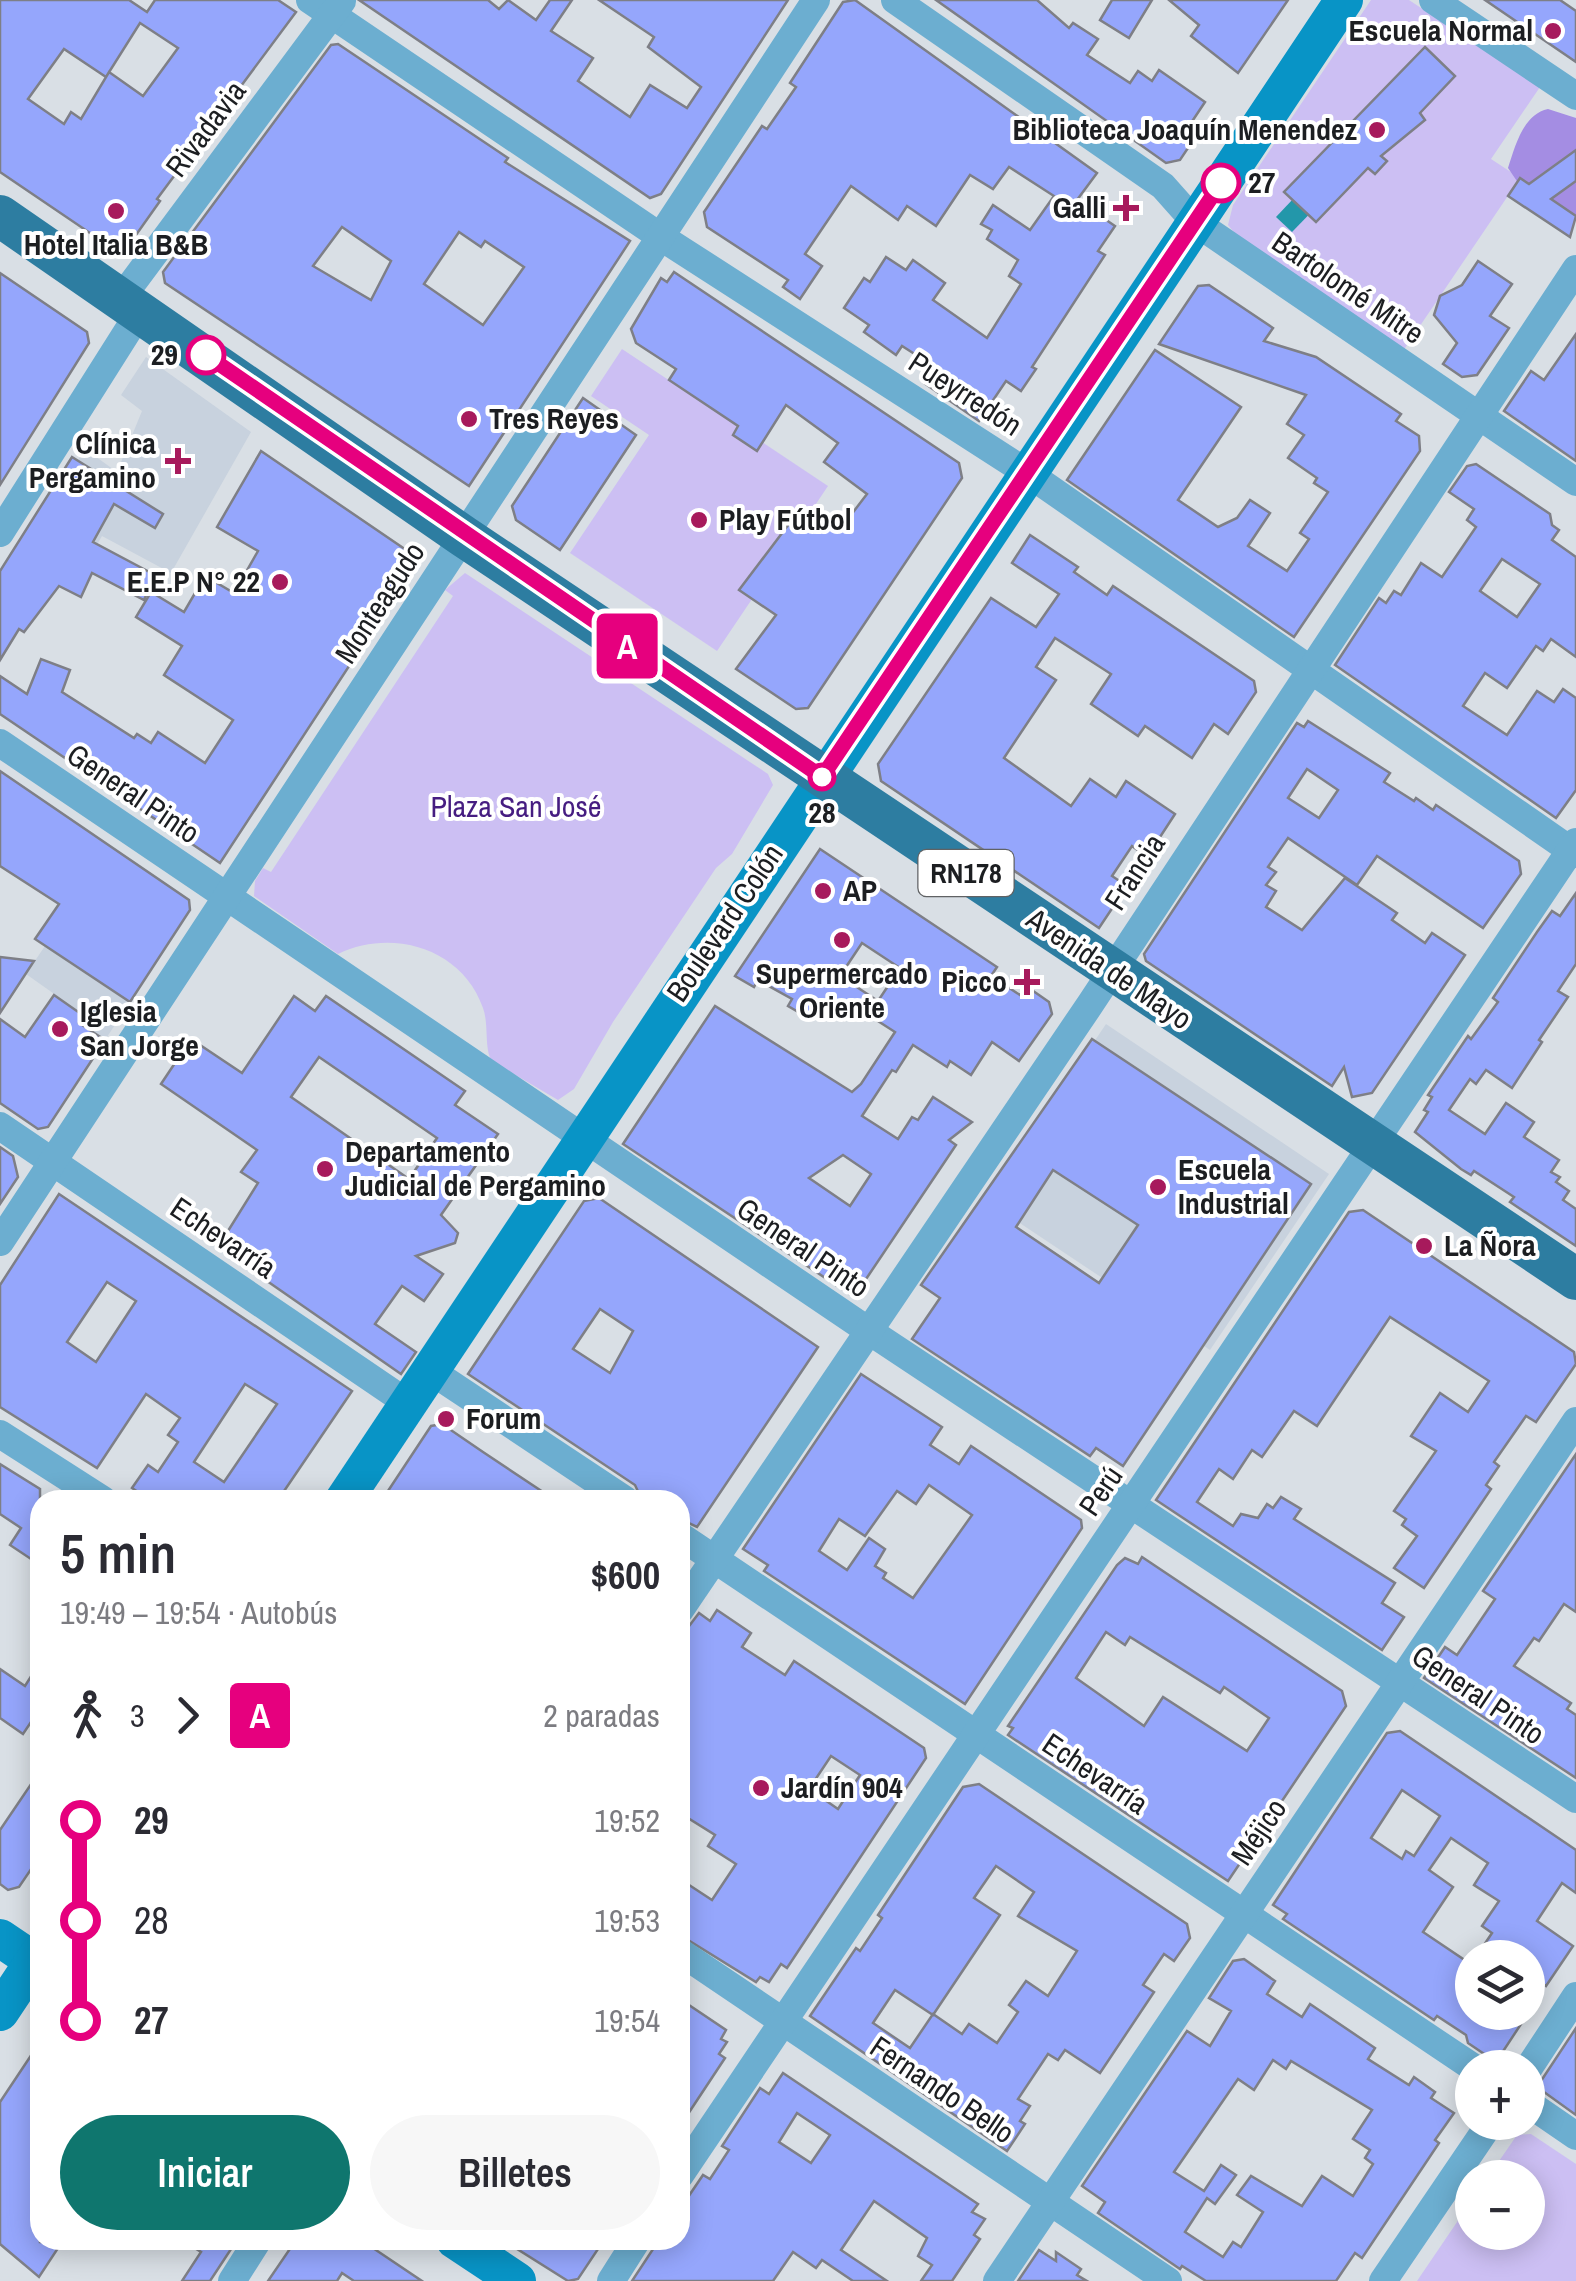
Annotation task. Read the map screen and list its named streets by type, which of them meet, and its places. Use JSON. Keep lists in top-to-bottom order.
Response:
{
  "streets": {
    "main road": ["RN178", "Boulevard Colón", "Avenida de Mayo"],
    "street": [
      "Rivadavia",
      "Bartolomé Mitre",
      "Pueyrredón",
      "Monteagudo",
      "General Pinto",
      "Francia",
      "Echevarría",
      "Perú",
      "Méjico",
      "Fernando Bello"
    ]
  },
  "crossings": [
    ["Rivadavia", "Pueyrredón"],
    ["Rivadavia", "Avenida de Mayo"],
    ["Bartolomé Mitre", "Francia"],
    ["Bartolomé Mitre", "Boulevard Colón"],
    ["Pueyrredón", "Monteagudo"],
    ["Pueyrredón", "Francia"],
    ["Pueyrredón", "Boulevard Colón"],
    ["Pueyrredón", "Perú"],
    ["Monteagudo", "General Pinto"],
    ["Monteagudo", "Avenida de Mayo"],
    ["Monteagudo", "Echevarría"],
    ["General Pinto", "Francia"],
    ["General Pinto", "Boulevard Colón"],
    ["General Pinto", "Perú"],
    ["General Pinto", "Méjico"],
    ["Francia", "Avenida de Mayo"],
    ["Francia", "Echevarría"],
    ["Boulevard Colón", "Avenida de Mayo"],
    ["Boulevard Colón", "Echevarría"],
    ["Avenida de Mayo", "Perú"],
    ["Echevarría", "Perú"],
    ["Echevarría", "Méjico"],
    ["Perú", "Fernando Bello"],
    ["Méjico", "Fernando Bello"]
  ],
  "parks": ["Plaza San José"],
  "places": {
    "other": [
      "Escuela Normal",
      "Biblioteca Joaquín Menendez",
      "27",
      "Hotel Italia B&B",
      "29",
      "Tres Reyes",
      "Play Fútbol",
      "E.E.P N° 22",
      "28",
      "AP",
      "Supermercado Oriente",
      "Iglesia San Jorge",
      "Departamento Judicial de Pergamino",
      "Escuela Industrial",
      "La Ñora",
      "Forum",
      "Jardín 904"
    ],
    "health": ["Galli", "Clínica Pergamino", "Picco"]
  },
  "lines": ["bus line A"],
  "page": {
    "on_map": "A",
    "heading": ["5 min", "19:49 – 19:54 · Autobús", "$600"],
    "legs": ["3", "A", "2 paradas"],
    "list": [
      {
        "name": "29",
        "value": "19:52"
      },
      {
        "name": "28",
        "value": "19:53"
      },
      {
        "name": "27",
        "value": "19:54"
      }
    ],
    "map_buttons": ["+", "−"],
    "buttons": ["Iniciar", "Billetes"]
  }
}
